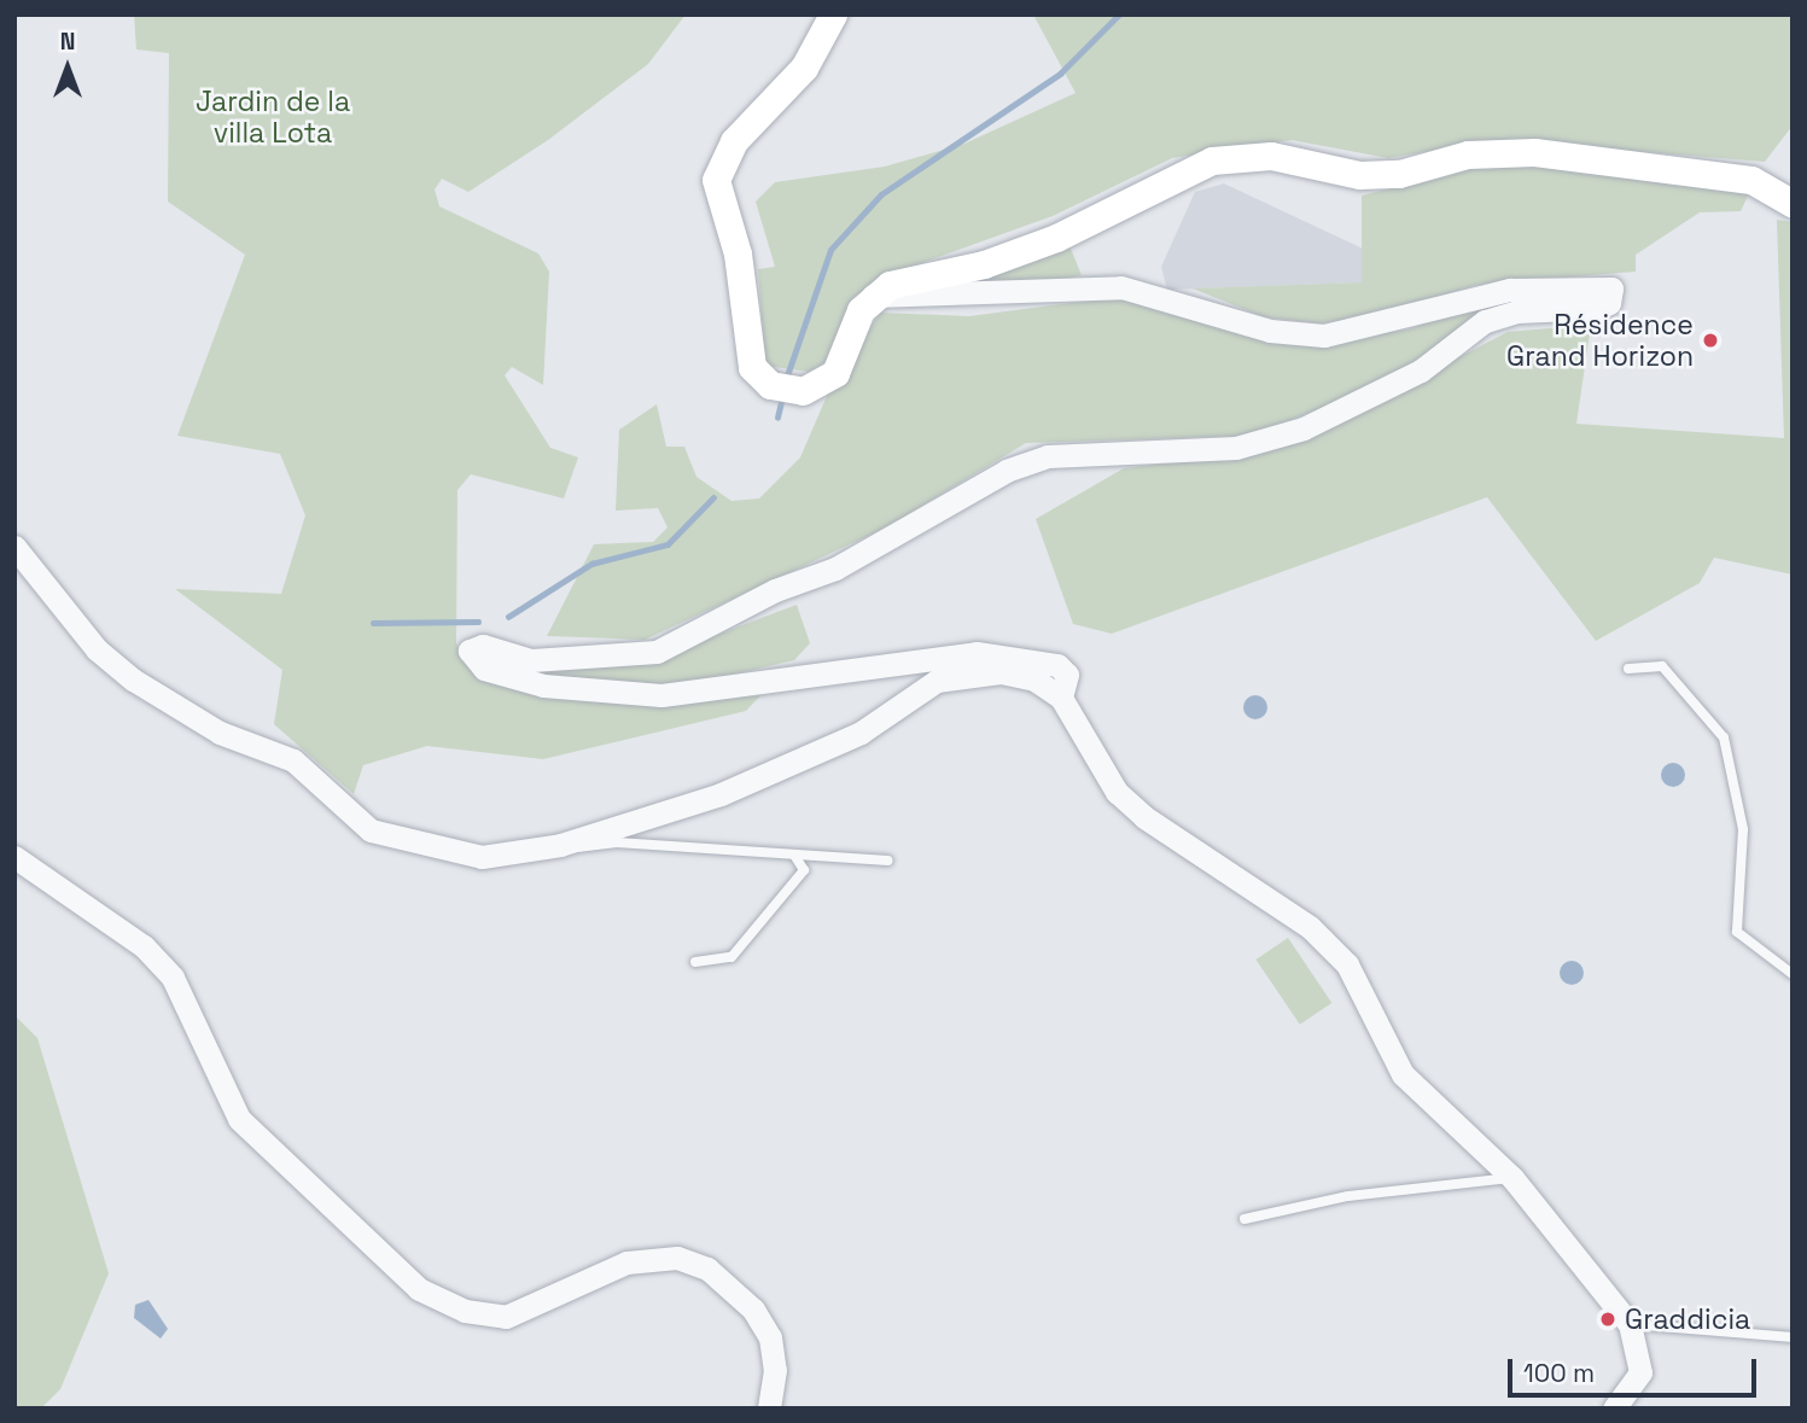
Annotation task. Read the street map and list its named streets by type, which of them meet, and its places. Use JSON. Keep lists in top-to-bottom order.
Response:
{
  "parks": ["Jardin de la villa Lota"],
  "places": ["Résidence Grand Horizon", "Graddicia"],
  "scale_bar": "100 m",
  "north": "top"
}
